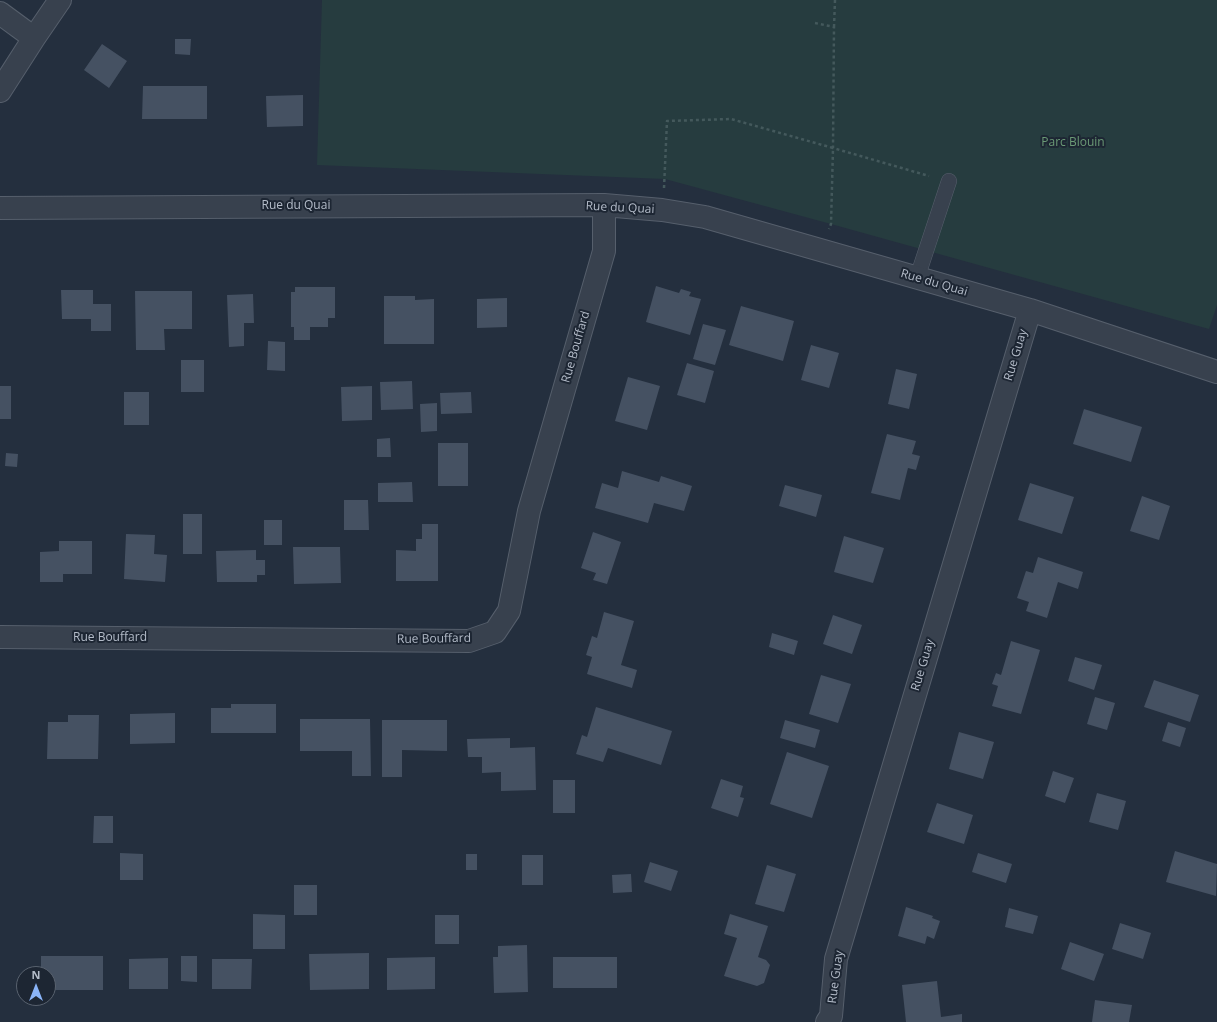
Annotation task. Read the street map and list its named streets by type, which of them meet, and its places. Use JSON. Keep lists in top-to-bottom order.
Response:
{
  "streets": {
    "street": ["Rue du Quai", "Rue Bouffard", "Rue Guay"]
  },
  "crossings": [
    ["Rue du Quai", "Rue Bouffard"],
    ["Rue du Quai", "Rue Guay"]
  ],
  "parks": ["Parc Blouin"],
  "north": "top"
}
